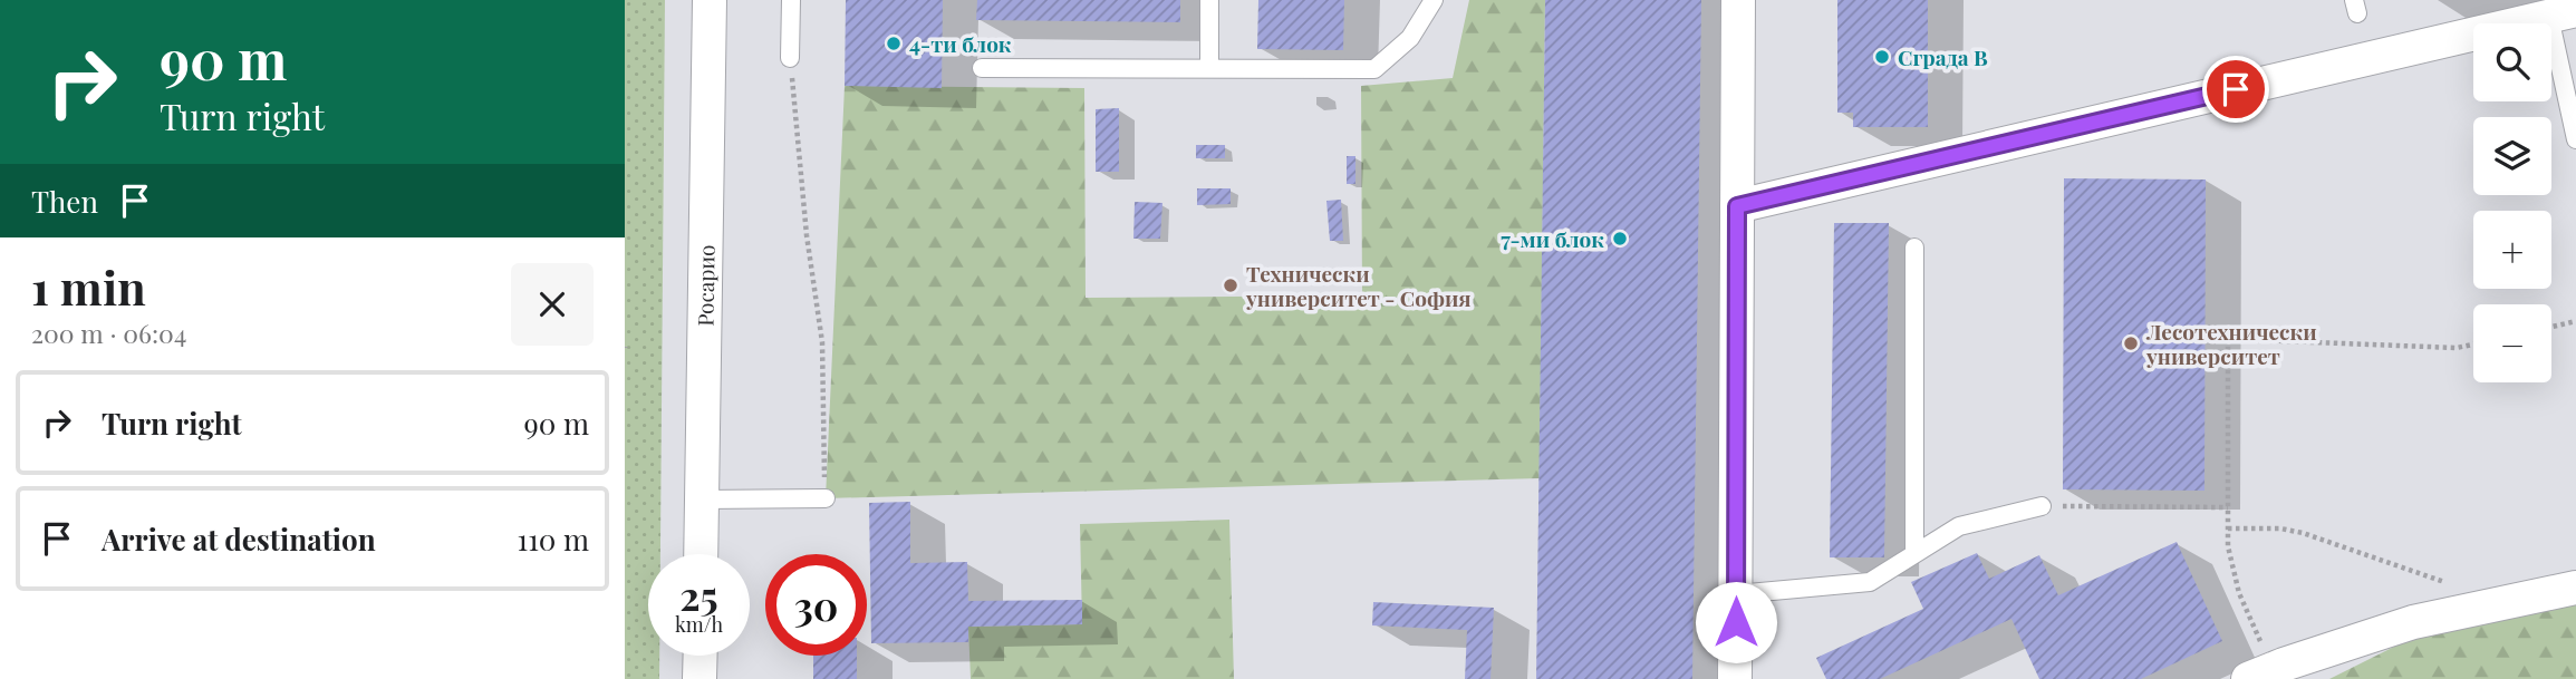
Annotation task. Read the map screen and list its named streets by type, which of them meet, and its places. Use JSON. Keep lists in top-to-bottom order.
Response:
{
  "streets": {
    "street": ["Росарио"]
  },
  "places": [
    "4-ти блок",
    "Сграда В",
    "7-ми блок",
    "Технически университет - София",
    "Лесотехнически университет"
  ],
  "page": {
    "turn": ["90 m", "Turn right"],
    "map_buttons": ["+", "−"],
    "then": "Then",
    "heading": ["1 min", "200 m · 06:04"],
    "list": [
      {
        "name": "Turn right",
        "value": "90 m"
      },
      {
        "name": "Arrive at destination",
        "value": "110 m"
      }
    ],
    "speed": "25 km/h",
    "limit": "30"
  }
}
